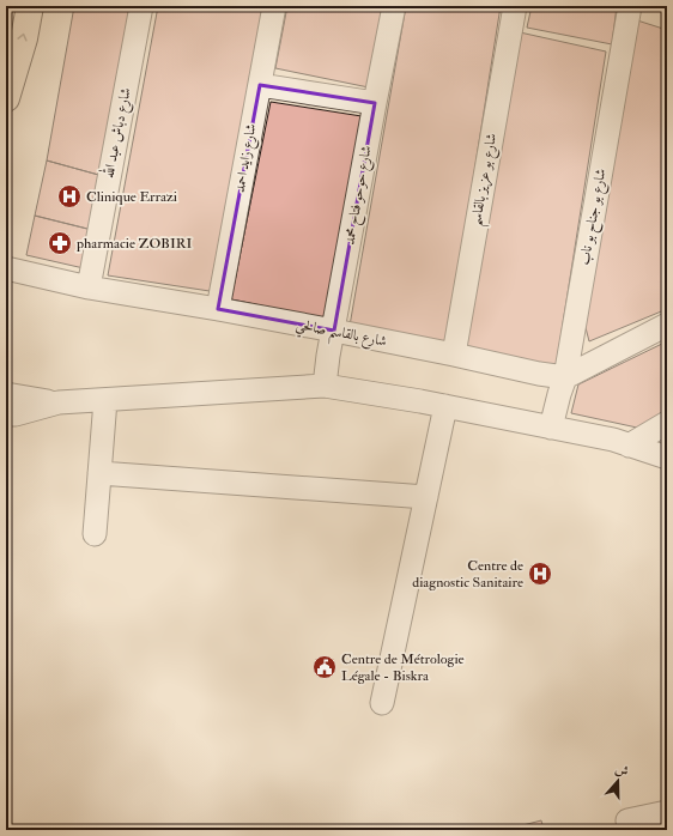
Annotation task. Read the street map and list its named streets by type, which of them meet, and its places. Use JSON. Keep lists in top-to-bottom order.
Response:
{
  "streets": {
    "street": [
      "شارع دباش عبد الله",
      "شارع زايد احمد",
      "شارع بو عزيز بالقاسم",
      "شارع حوحو فتاح محمد",
      "شارع بو جناح بو ناب",
      "شارع بالقاسم صالحي"
    ]
  },
  "crossings": [
    ["شارع دباش عبد الله", "شارع بالقاسم صالحي"],
    ["شارع زايد احمد", "شارع بالقاسم صالحي"],
    ["شارع بو عزيز بالقاسم", "شارع بالقاسم صالحي"],
    ["شارع حوحو فتاح محمد", "شارع بالقاسم صالحي"],
    ["شارع بو جناح بو ناب", "شارع بالقاسم صالحي"]
  ],
  "places": {
    "hospital": ["Clinique Errazi", "Centre de diagnostic Sanitaire"],
    "pharmacy": ["pharmacie ZOBIRI"],
    "public building": ["Centre de Métrologie Légale - Biskra"]
  },
  "north": "top"
}
